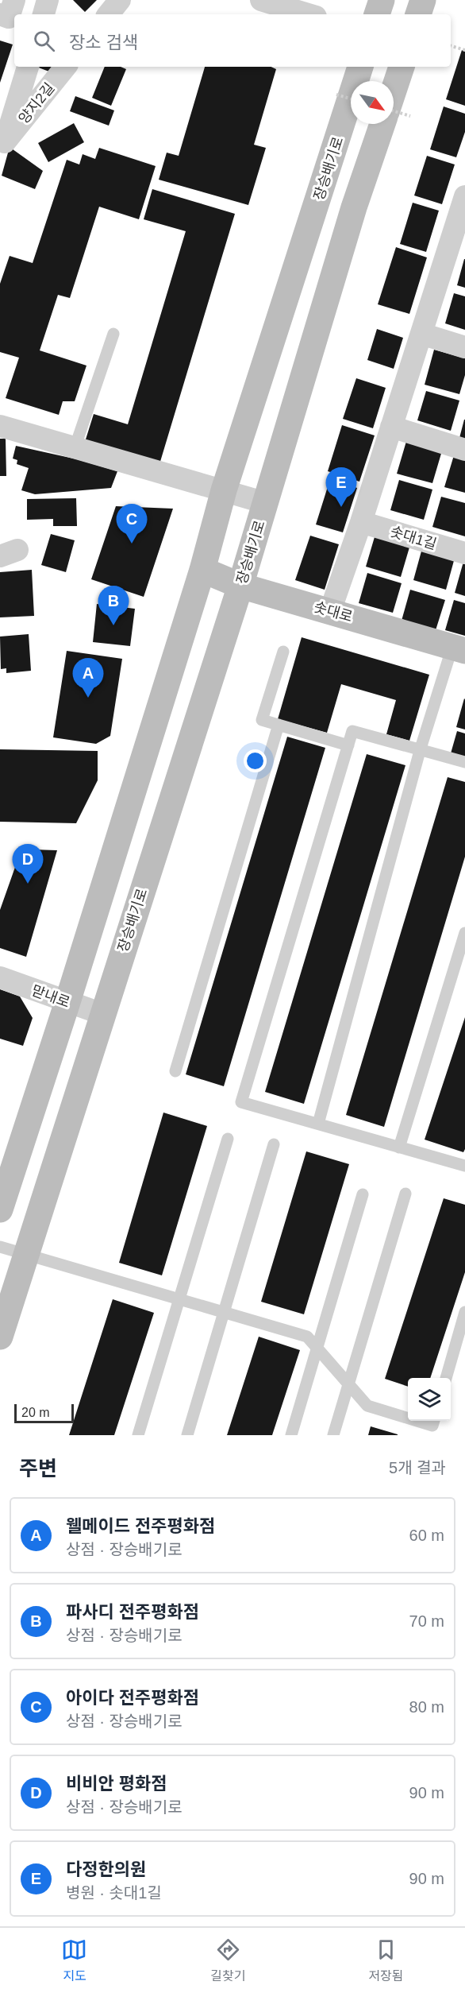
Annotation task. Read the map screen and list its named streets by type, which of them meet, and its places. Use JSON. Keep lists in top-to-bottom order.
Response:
{
  "streets": {
    "street": [
      "양지2길",
      "장승배기로",
      "솟대1길",
      "솟대로",
      "맏내로"
    ]
  },
  "crossings": [
    ["장승배기로", "솟대로"],
    ["장승배기로", "맏내로"]
  ],
  "scale_bar": "20 m",
  "north": "bottom right",
  "page": {
    "search": "장소 검색",
    "pins": [
      "E",
      "C",
      "B",
      "A",
      "D"
    ],
    "scale": "20 m",
    "heading": ["주변", "5개 결과"],
    "list": [
      {
        "mark": "A",
        "name": "웰메이드 전주평화점",
        "note": "상점 · 장승배기로",
        "value": "60 m"
      },
      {
        "mark": "B",
        "name": "파사디 전주평화점",
        "note": "상점 · 장승배기로",
        "value": "70 m"
      },
      {
        "mark": "C",
        "name": "아이다 전주평화점",
        "note": "상점 · 장승배기로",
        "value": "80 m"
      },
      {
        "mark": "D",
        "name": "비비안 평화점",
        "note": "상점 · 장승배기로",
        "value": "90 m"
      },
      {
        "mark": "E",
        "name": "다정한의원",
        "note": "병원 · 솟대1길",
        "value": "90 m"
      }
    ],
    "nav": ["지도", "길찾기", "저장됨"]
  }
}
